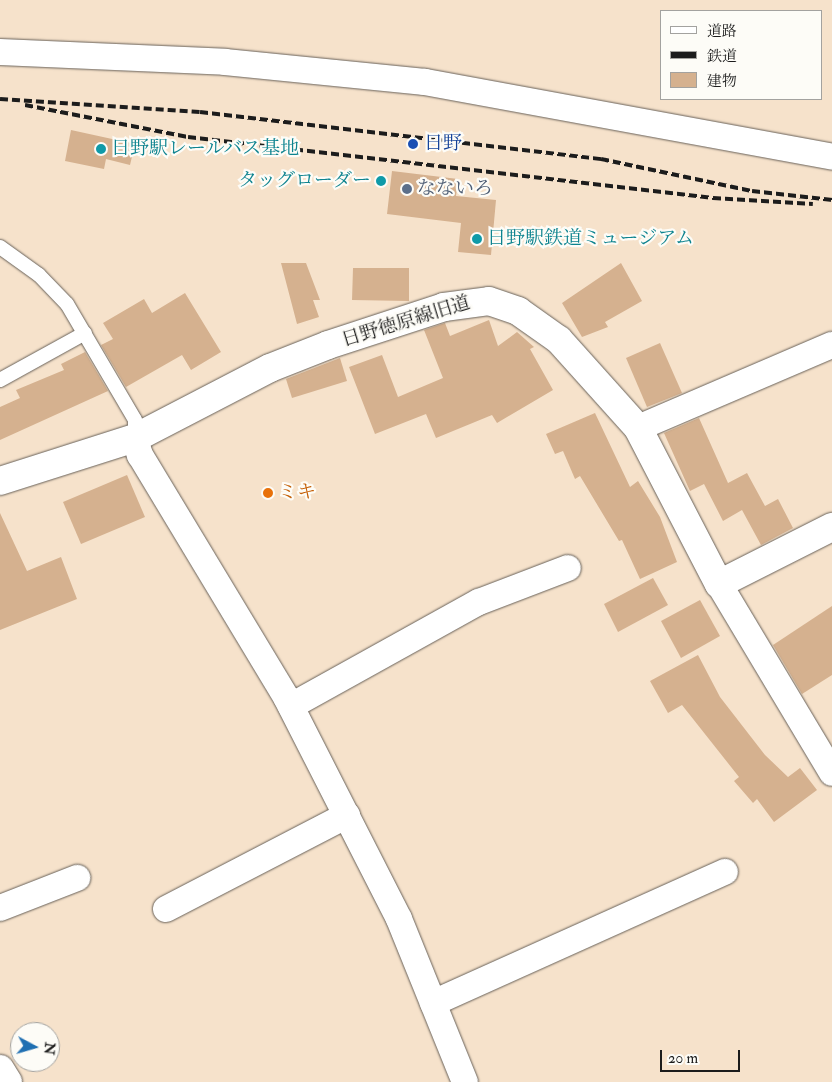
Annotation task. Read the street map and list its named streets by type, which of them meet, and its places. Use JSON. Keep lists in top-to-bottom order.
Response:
{
  "streets": {
    "street": ["日野徳原線旧道"]
  },
  "places": [
    "日野",
    "日野駅レールバス基地",
    "タッグローダー",
    "なないろ",
    "日野駅鉄道ミュージアム",
    "ミキ"
  ],
  "legend": ["道路", "鉄道", "建物"],
  "scale_bar": "20 m",
  "north": "right"
}
